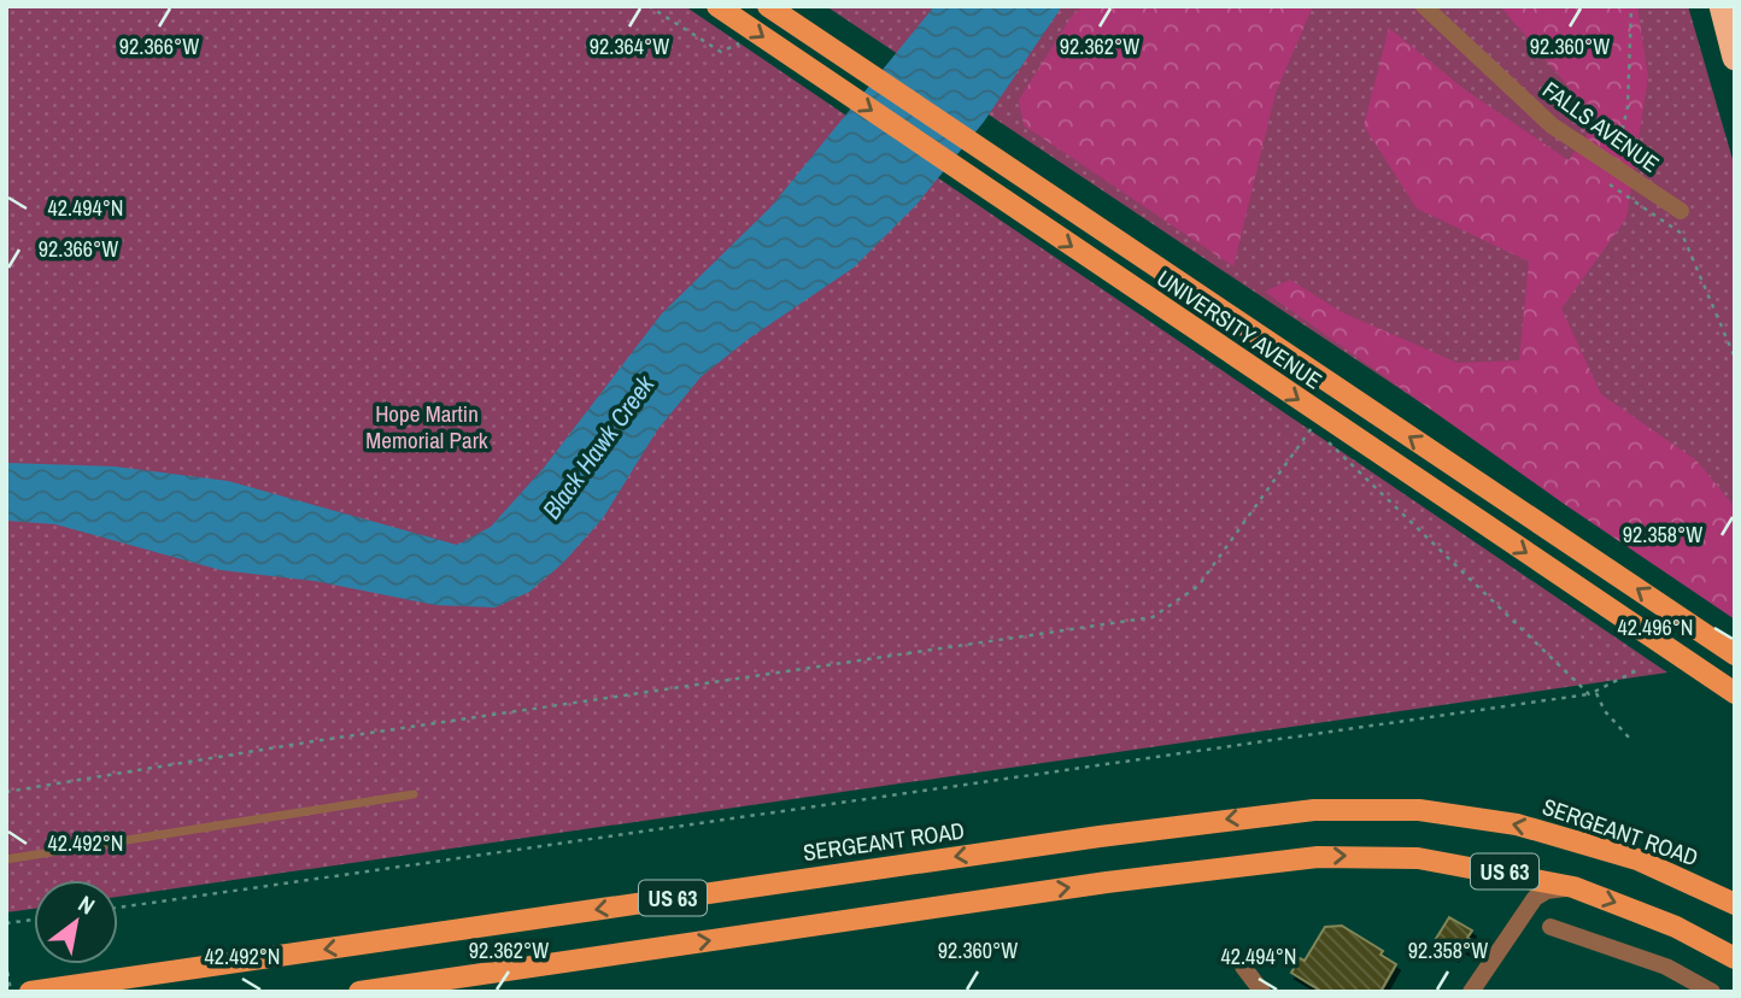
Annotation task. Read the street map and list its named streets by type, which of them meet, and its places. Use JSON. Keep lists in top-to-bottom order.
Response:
{
  "streets": {
    "main road": ["UNIVERSITY AVENUE", "SERGEANT ROAD", "US 63"],
    "street": ["FALLS AVENUE"]
  },
  "water": ["Black Hawk Creek"],
  "parks": ["Hope Martin Memorial Park"],
  "north": "top right",
  "coordinates": [
    "92.364°W",
    "92.366°W",
    "92.362°W",
    "92.360°W",
    "42.494°N",
    "92.358°W",
    "42.496°N",
    "42.492°N"
  ]
}
